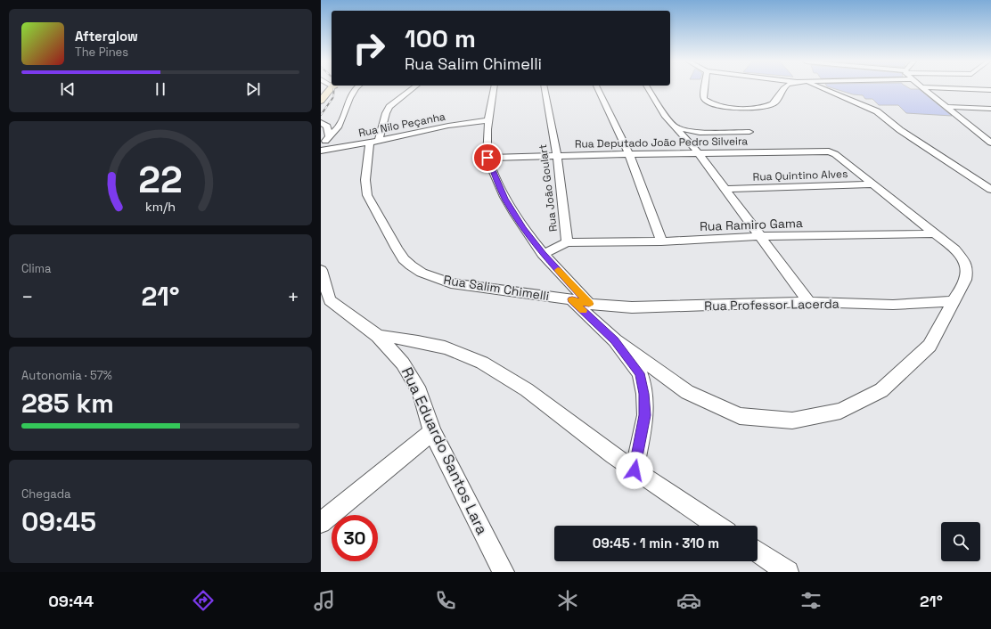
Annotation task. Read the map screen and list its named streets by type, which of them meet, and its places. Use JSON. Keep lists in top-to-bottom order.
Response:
{
  "streets": {
    "street": [
      "Rua Nilo Peçanha",
      "Rua Deputado João Pedro Silveira",
      "Rua Quintino Alves",
      "Rua João Goulart",
      "Rua Ramiro Gama",
      "Rua Salim Chimelli",
      "Rua Professor Lacerda",
      "Rua Eduardo Santos Lara"
    ]
  },
  "crossings": [
    ["Rua Nilo Peçanha", "Rua Salim Chimelli"],
    ["Rua Deputado João Pedro Silveira", "Rua Quintino Alves"],
    ["Rua Deputado João Pedro Silveira", "Rua João Goulart"],
    ["Rua João Goulart", "Rua Ramiro Gama"],
    ["Rua Salim Chimelli", "Rua Professor Lacerda"]
  ],
  "page": {
    "turn": ["100 m", "Rua Salim Chimelli"],
    "song": ["Afterglow", "The Pines"],
    "tile": [
      "Clima",
      ["Autonomia · 57%", "285 km"],
      ["Chegada", "09:45"]
    ],
    "heat": ["−", "21°", "+"],
    "limit": "30",
    "trip": "09:45 · 1 min · 310 m",
    "tabs": ["09:44", "21°"],
    "gauge": ["22", "km/h"]
  }
}
